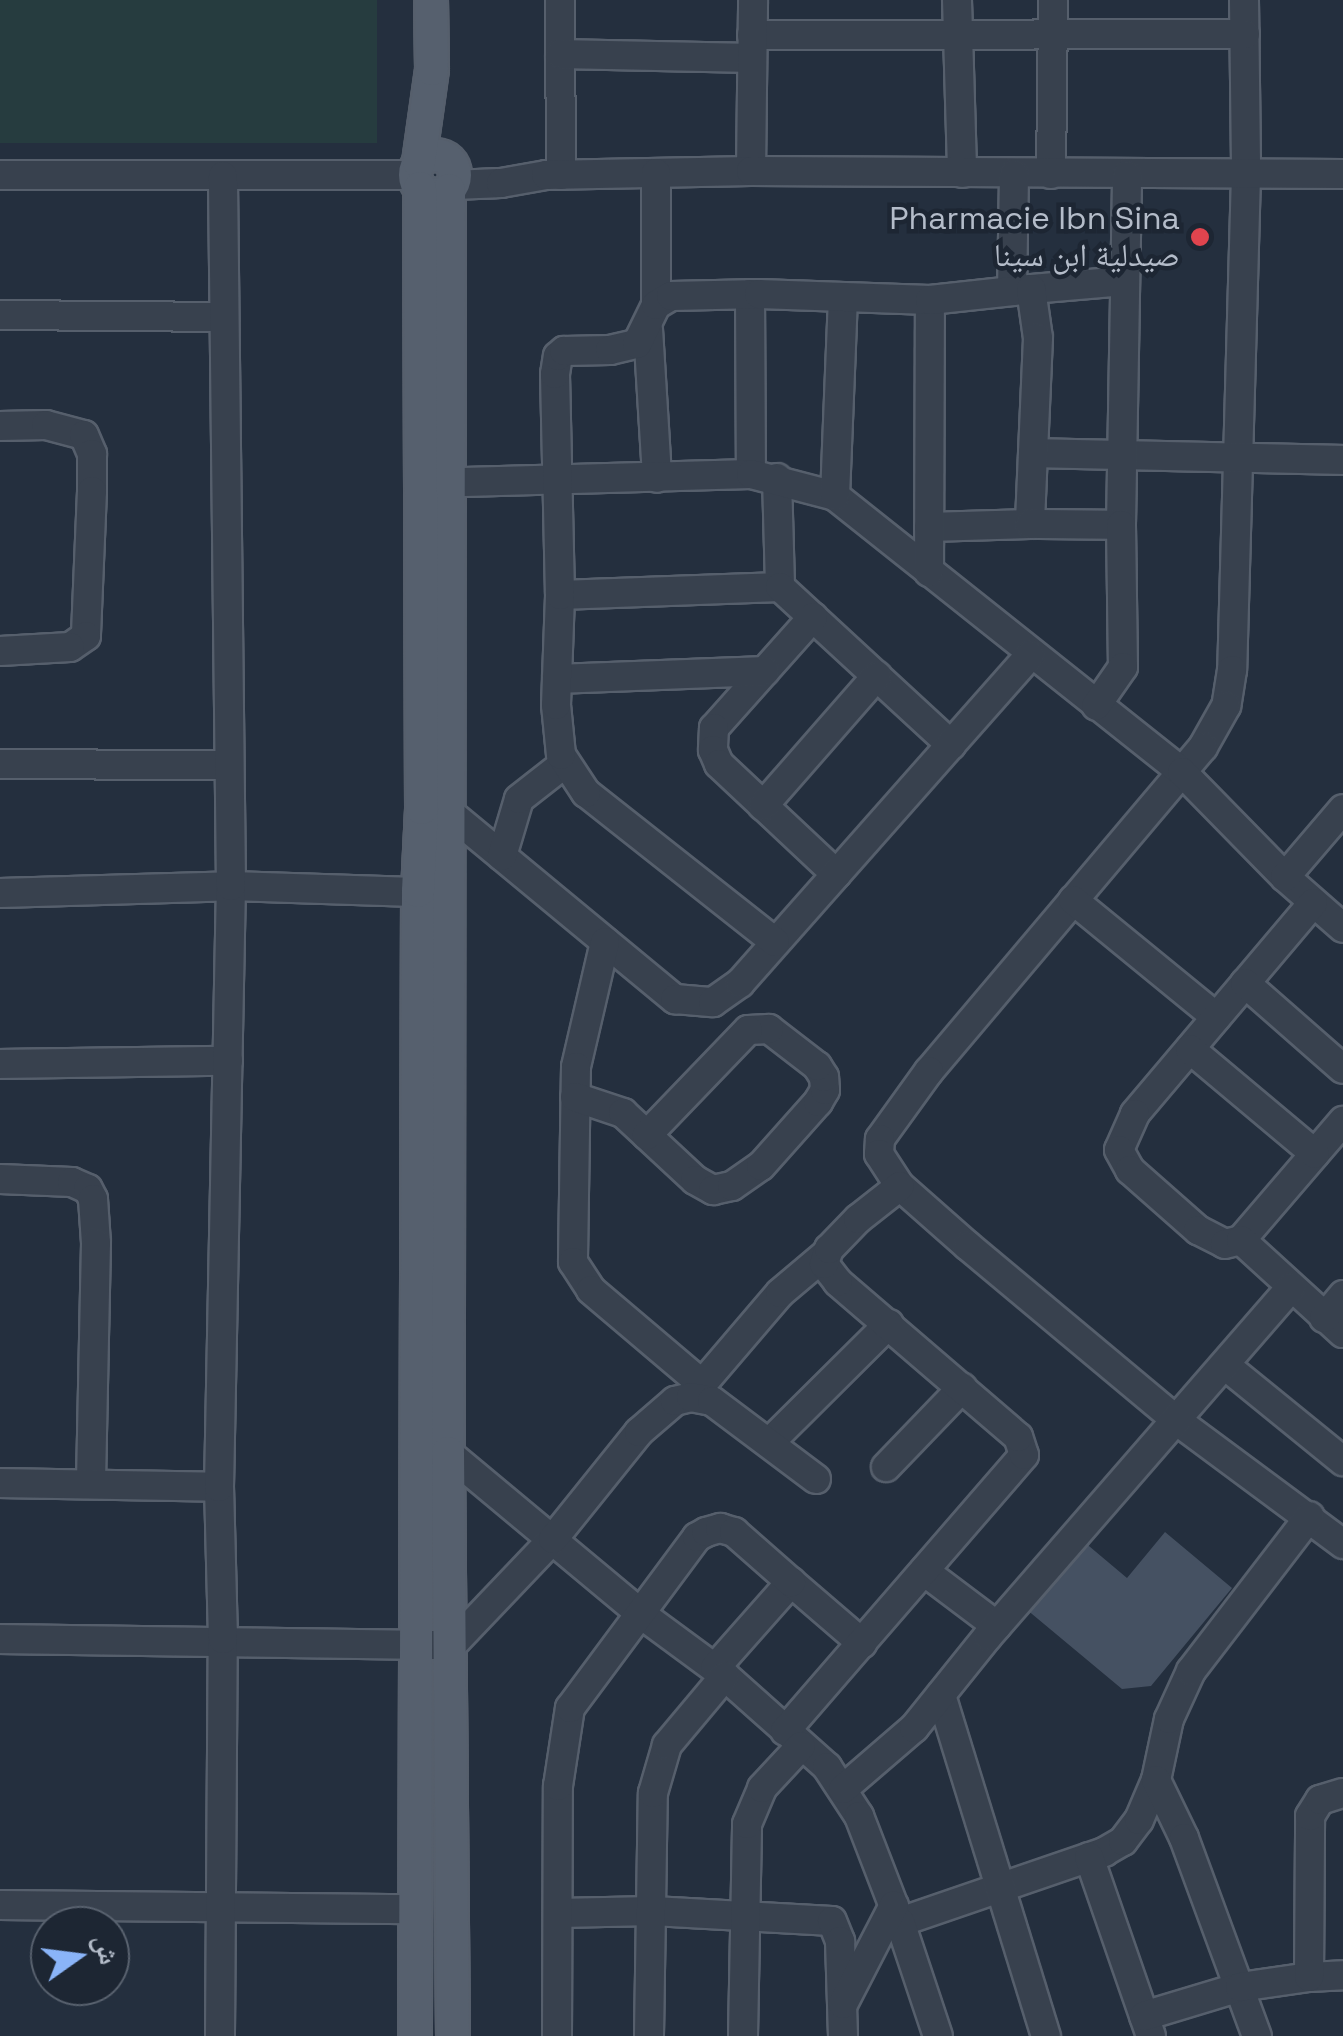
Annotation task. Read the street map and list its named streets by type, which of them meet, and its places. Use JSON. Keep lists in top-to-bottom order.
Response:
{
  "places": ["Pharmacie Ibn Sina صيدلية ابن سينا"],
  "north": "right"
}
